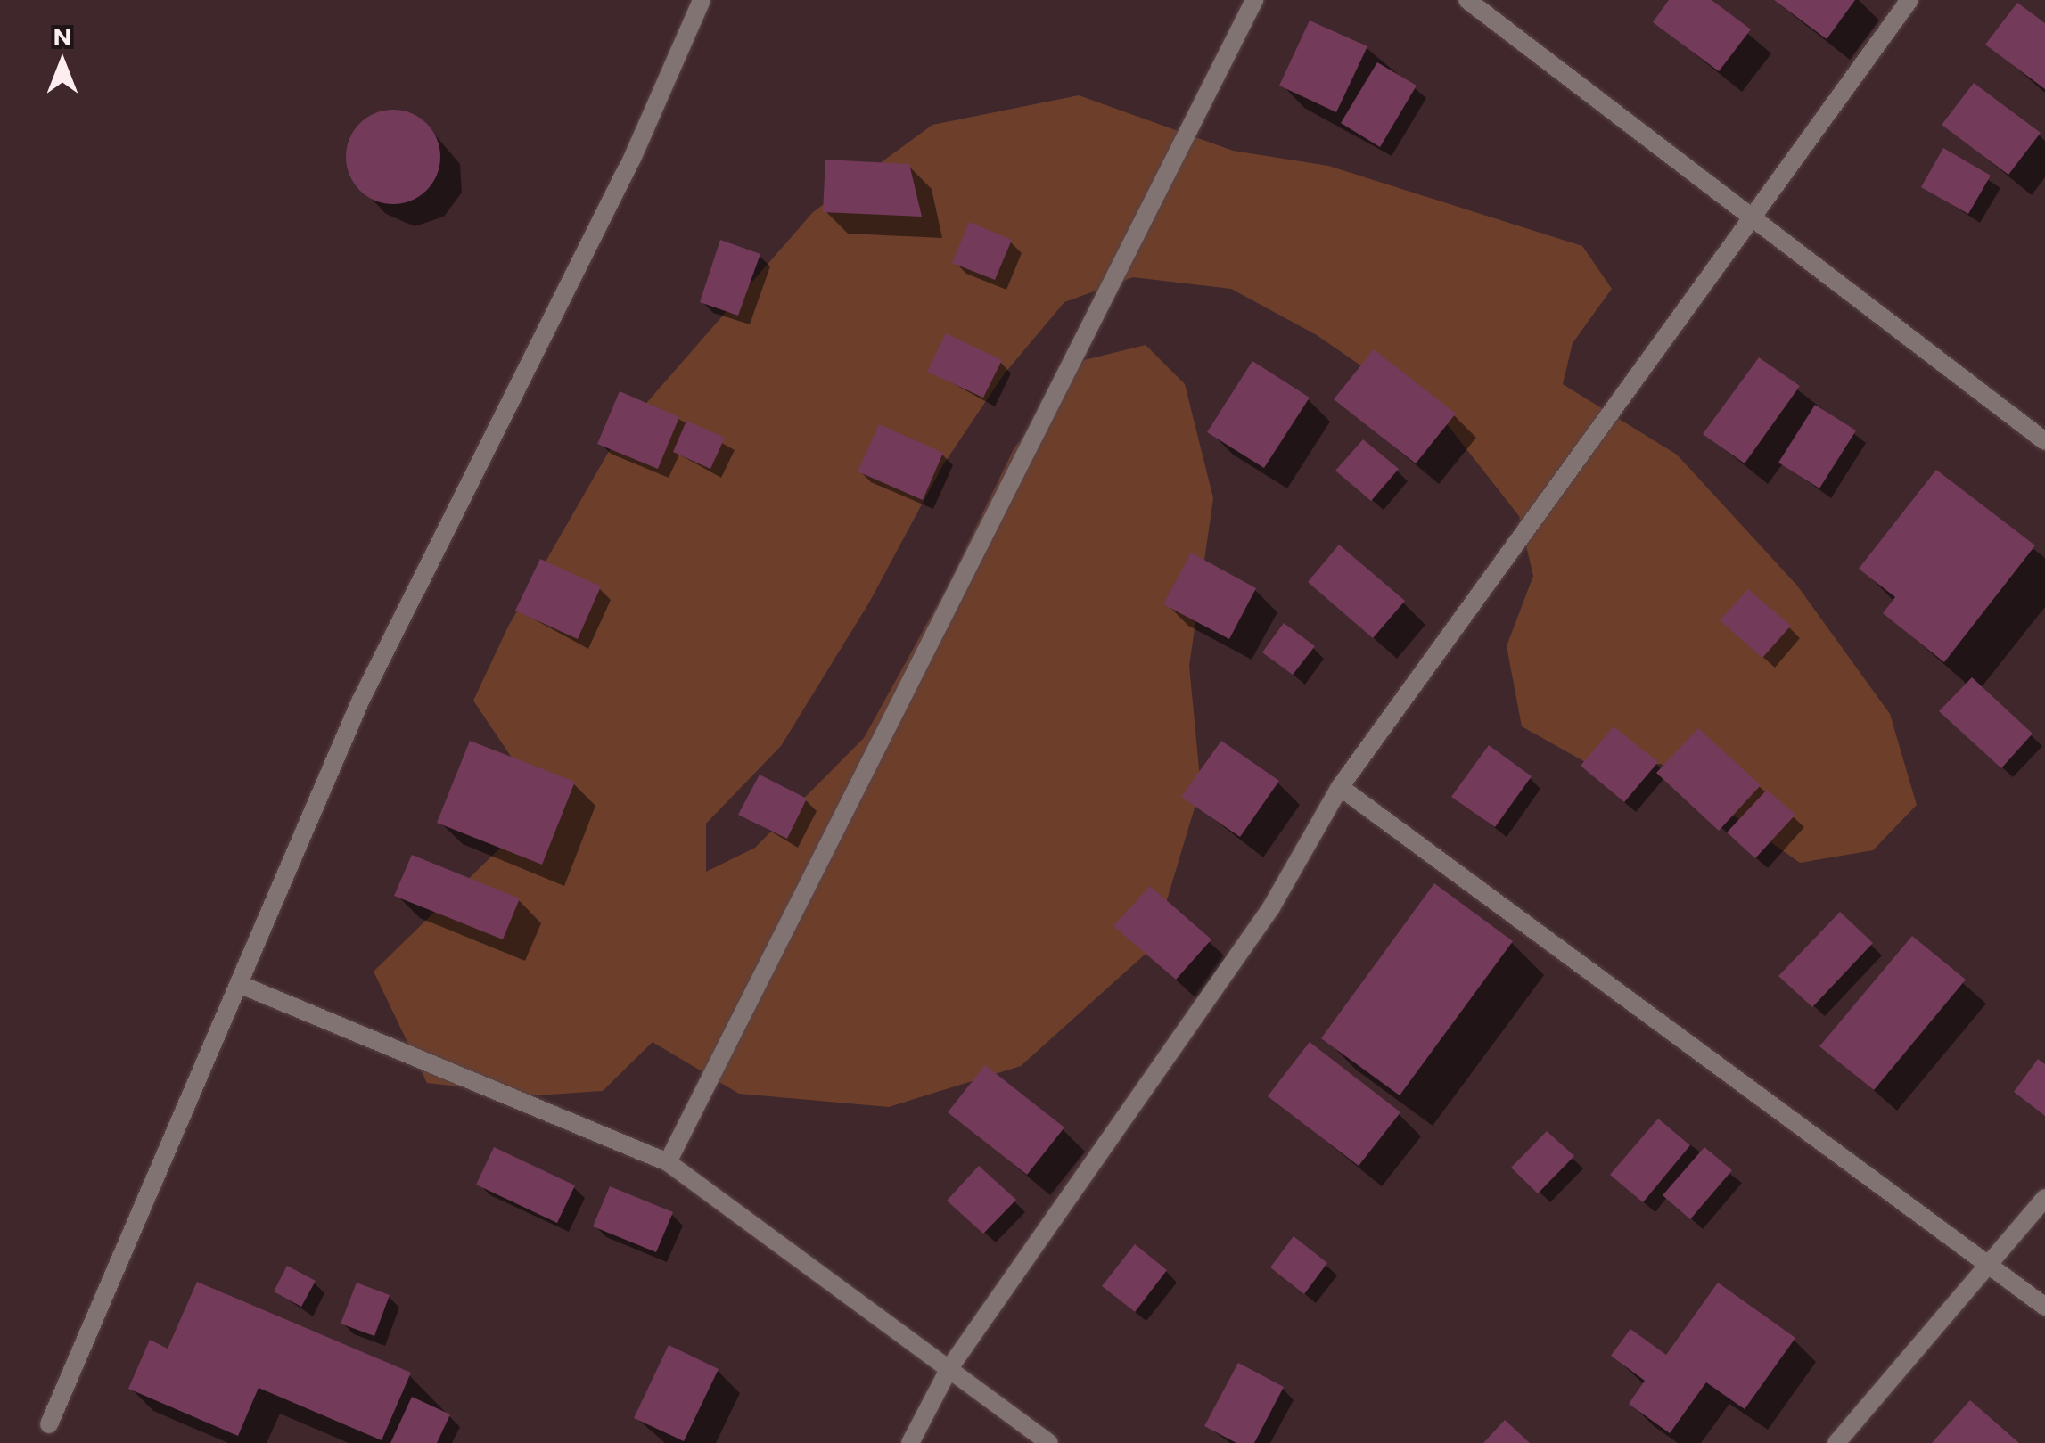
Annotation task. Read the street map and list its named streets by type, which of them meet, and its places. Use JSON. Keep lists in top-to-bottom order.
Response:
{
  "north": "top"
}
